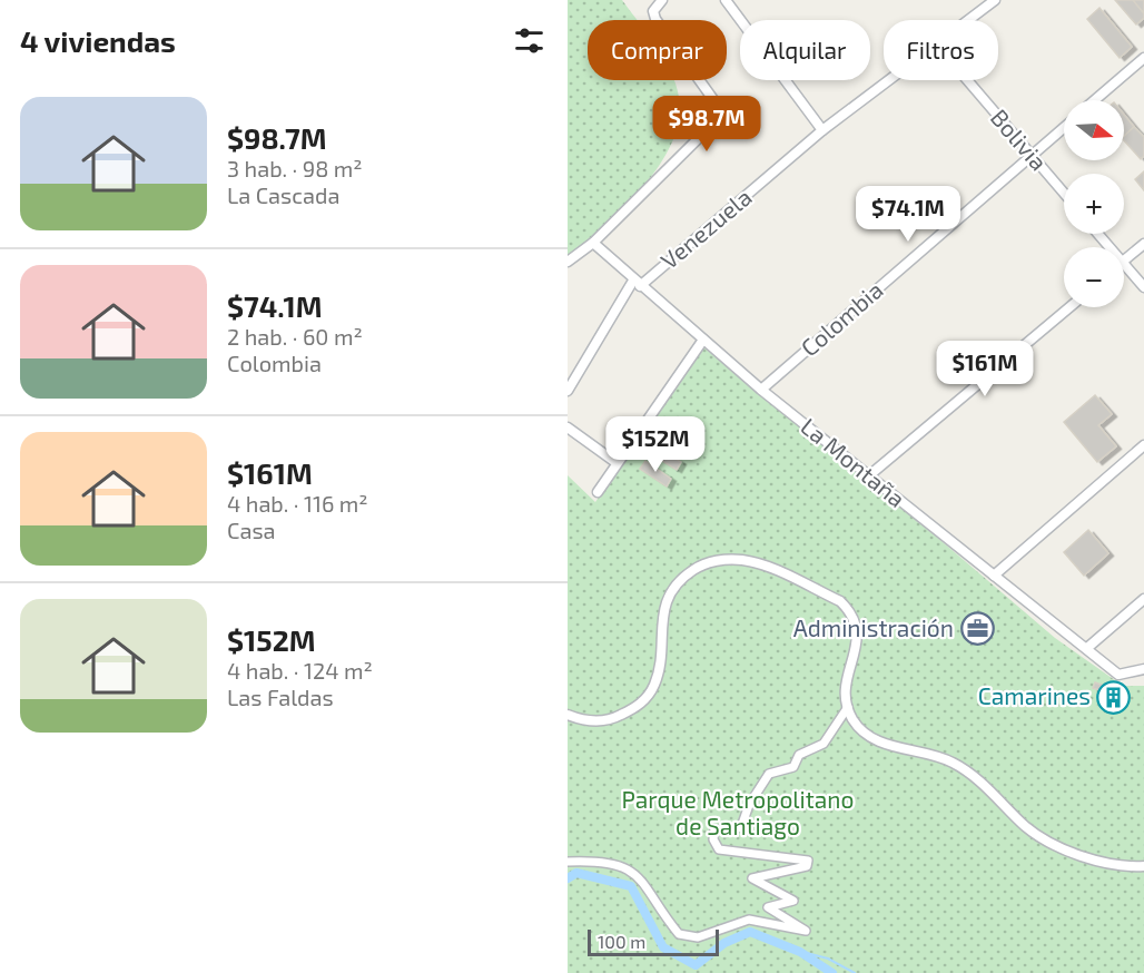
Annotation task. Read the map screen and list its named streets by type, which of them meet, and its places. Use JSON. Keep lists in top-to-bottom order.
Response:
{
  "streets": {
    "street": [
      "Bolivia",
      "Venezuela",
      "Colombia",
      "La Montaña"
    ]
  },
  "crossings": [
    ["Bolivia", "Colombia"],
    ["Venezuela", "La Montaña"],
    ["Colombia", "La Montaña"]
  ],
  "parks": ["Parque Metropolitano de Santiago"],
  "places": {
    "office": ["Administración"],
    "building": ["Camarines"]
  },
  "scale_bar": "100 m",
  "north": "right",
  "page": {
    "heading": "4 viviendas",
    "chip": ["Comprar", "Alquilar", "Filtros"],
    "list": [
      {
        "name": "$98.7M",
        "note": "3 hab. · 98 m² · La Cascada"
      },
      {
        "name": "$74.1M",
        "note": "2 hab. · 60 m² · Colombia"
      },
      {
        "name": "$161M",
        "note": "4 hab. · 116 m² · Casa"
      },
      {
        "name": "$152M",
        "note": "4 hab. · 124 m² · Las Faldas"
      }
    ],
    "price": [
      "$98.7M",
      "$74.1M",
      "$161M",
      "$152M"
    ],
    "map_buttons": ["+", "−"],
    "scale": "100 m"
  }
}
